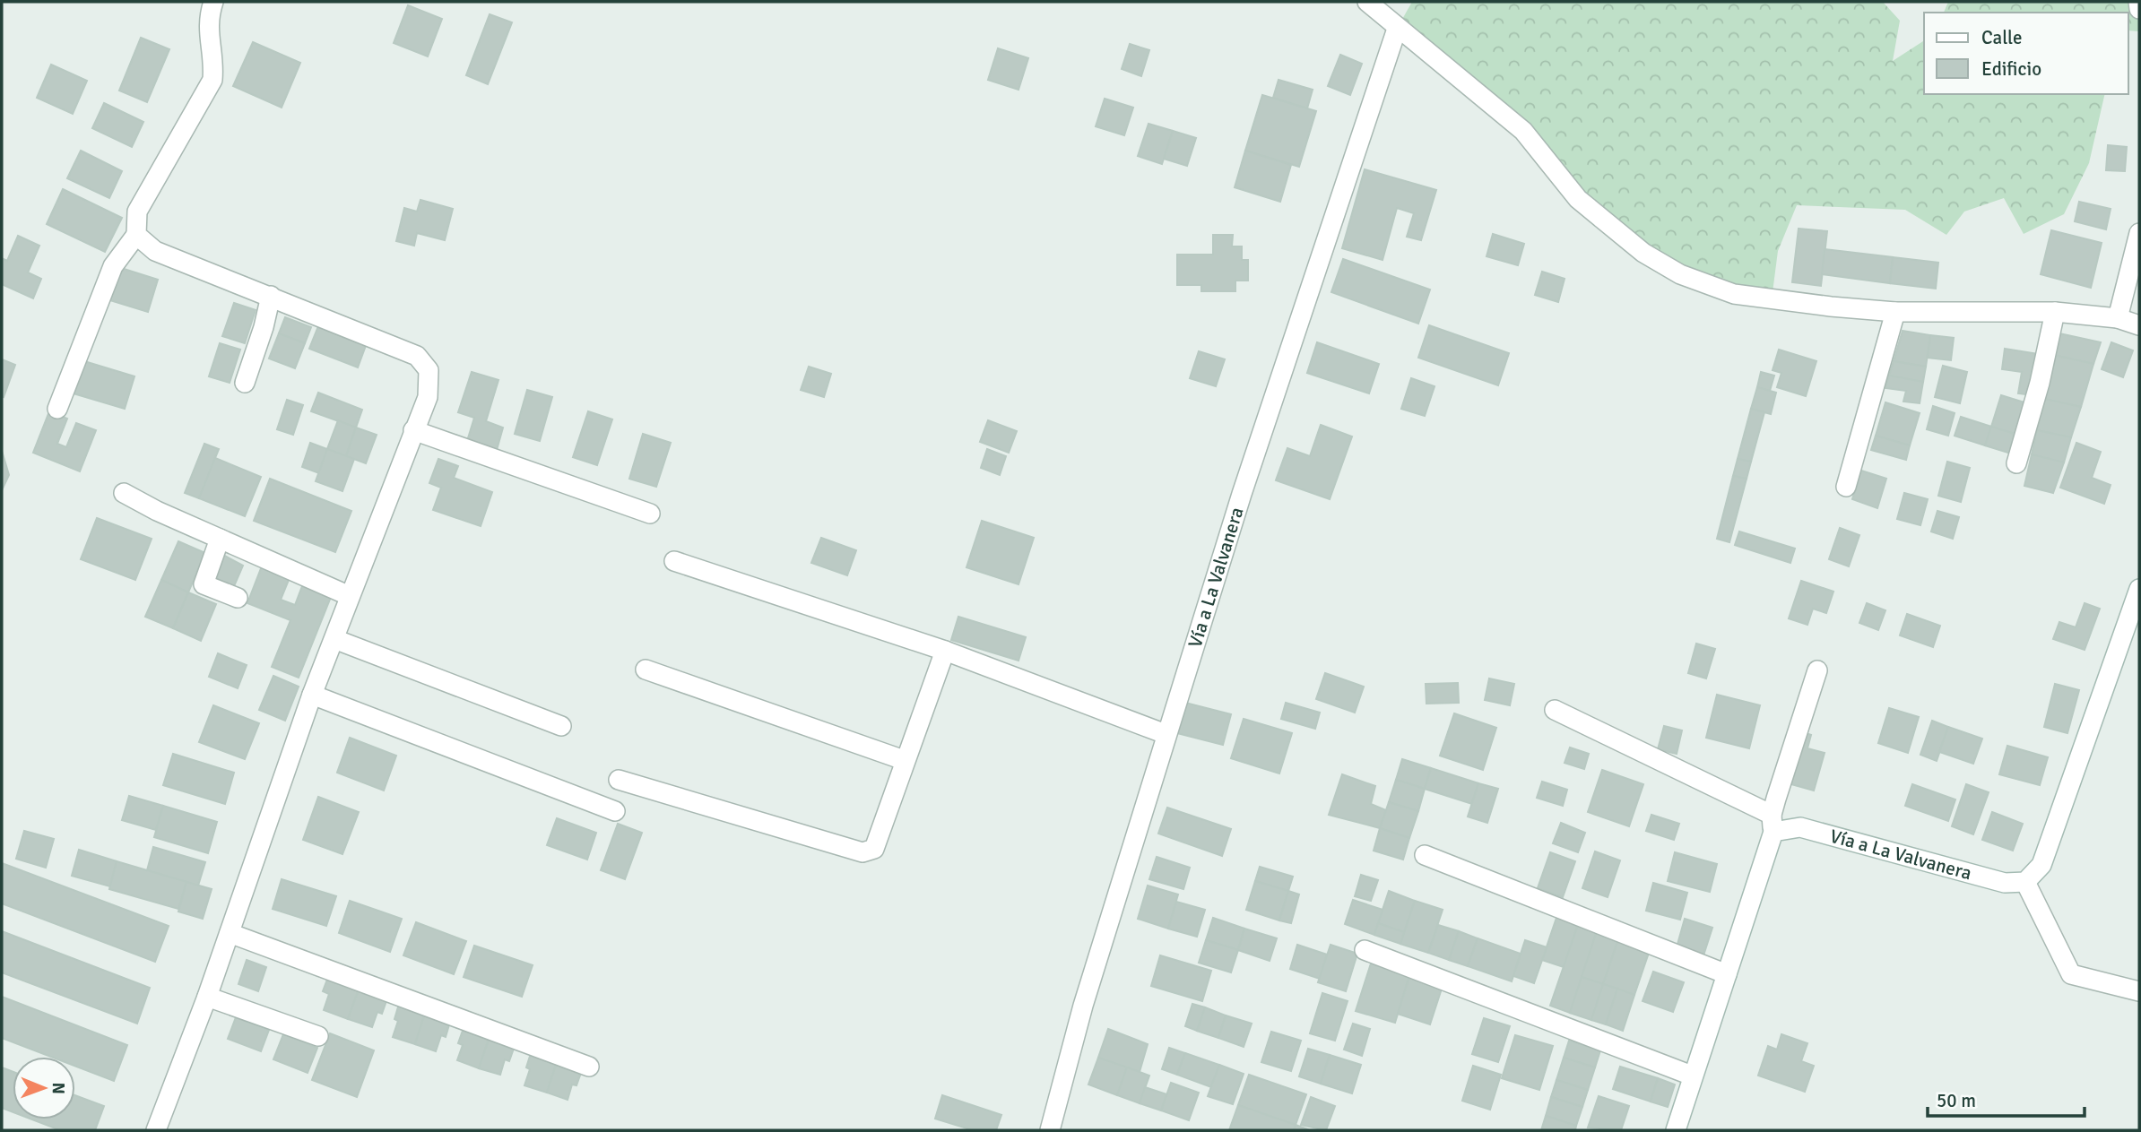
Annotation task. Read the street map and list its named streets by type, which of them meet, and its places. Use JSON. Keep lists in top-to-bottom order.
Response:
{
  "streets": {
    "street": ["Vía a La Valvanera"]
  },
  "legend": ["Calle", "Edificio"],
  "scale_bar": "50 m",
  "north": "right"
}
